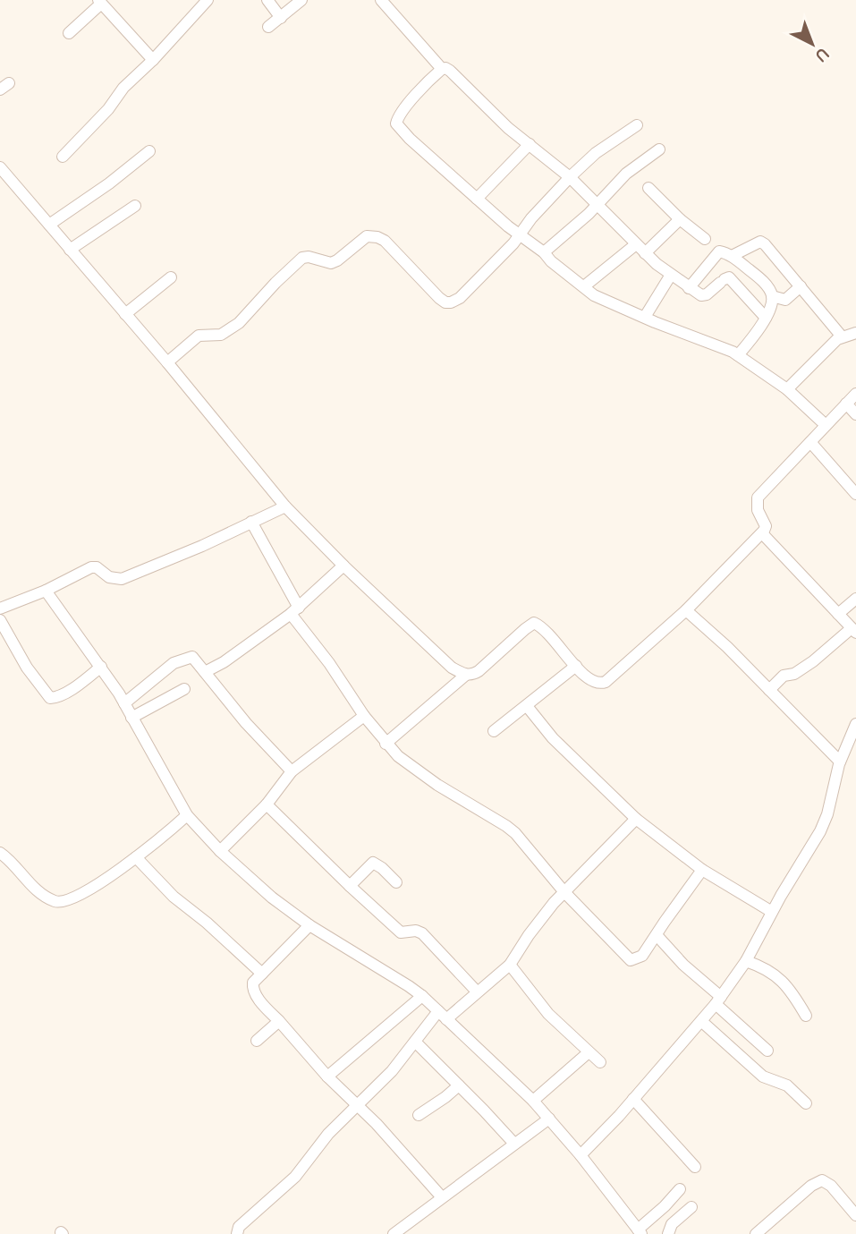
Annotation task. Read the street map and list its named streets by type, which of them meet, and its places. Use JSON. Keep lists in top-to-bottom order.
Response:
{
  "north": "bottom right"
}
